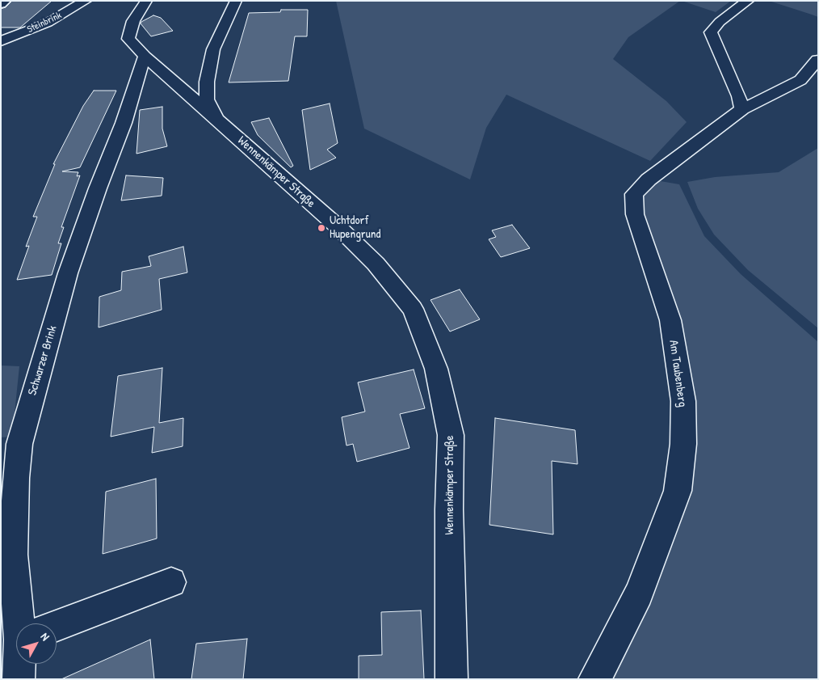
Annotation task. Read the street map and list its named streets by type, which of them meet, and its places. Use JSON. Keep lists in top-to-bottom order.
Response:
{
  "streets": {
    "street": [
      "Steinbrink",
      "Wennenkämper Straße",
      "Schwarzer Brink",
      "Am Taubenberg"
    ]
  },
  "places": ["Uchtdorf Hupengrund"],
  "north": "top right"
}
